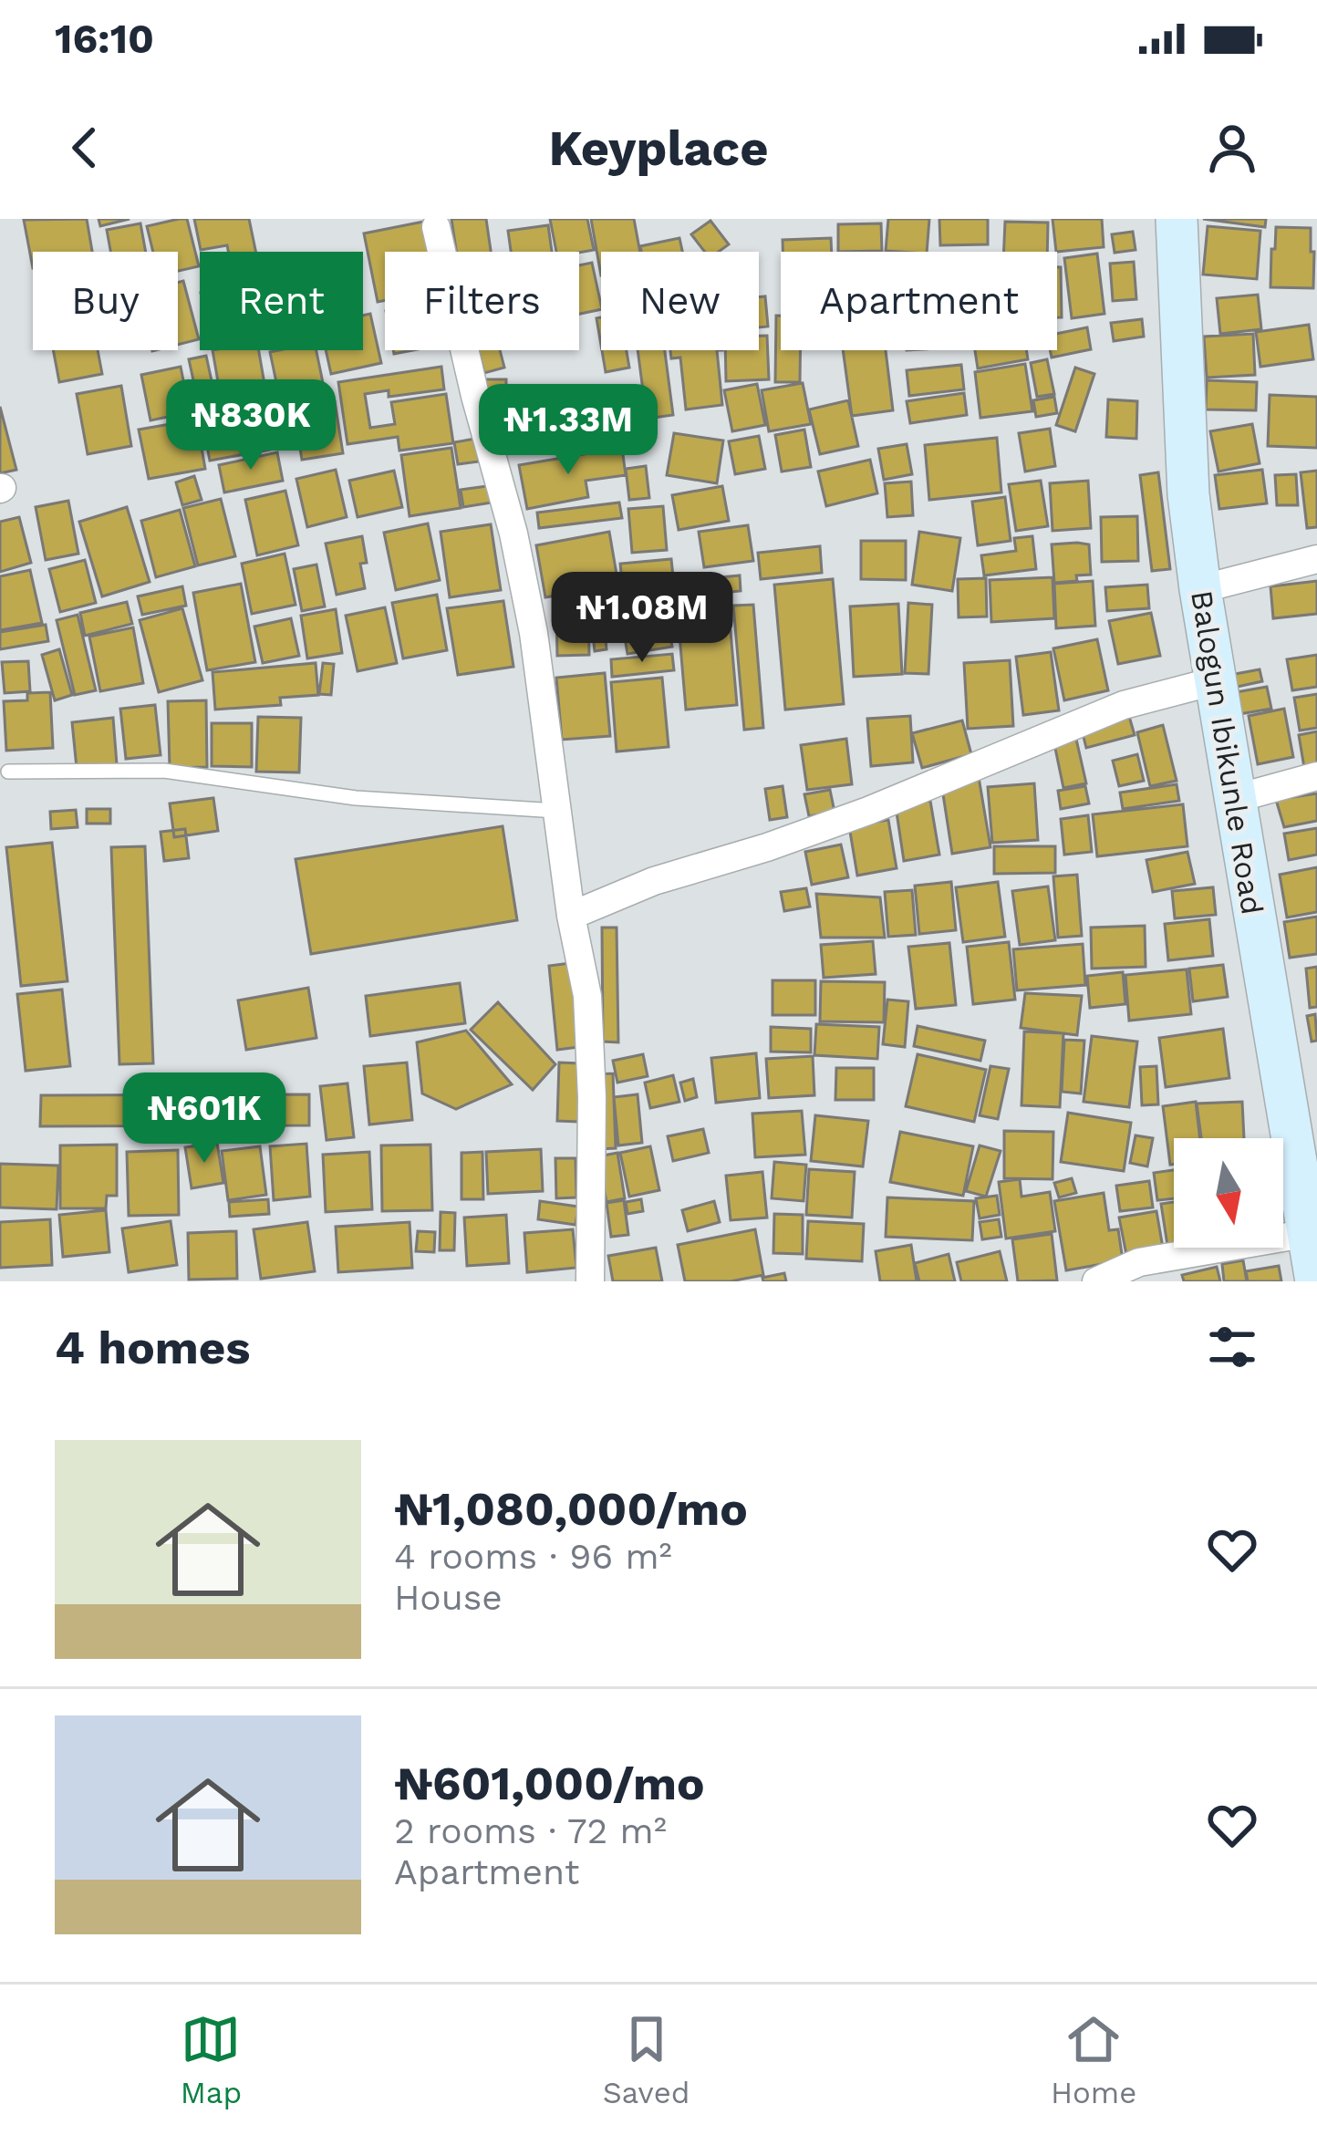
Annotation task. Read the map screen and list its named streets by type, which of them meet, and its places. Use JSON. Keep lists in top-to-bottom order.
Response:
{
  "streets": {
    "street": ["Balogun Ibikunle Road"]
  },
  "north": "bottom",
  "page": {
    "status": "16:10",
    "header": "Keyplace",
    "chip": [
      "Buy",
      "Rent",
      "Filters",
      "New",
      "Apartment"
    ],
    "price": [
      "₦830K",
      "₦1.33M",
      "₦1.08M",
      "₦601K"
    ],
    "heading": "4 homes",
    "list": [
      {
        "name": "₦1,080,000/mo",
        "note": "4 rooms · 96 m² · House"
      },
      {
        "name": "₦601,000/mo",
        "note": "2 rooms · 72 m² · Apartment"
      }
    ],
    "tabs": ["Map", "Saved", "Home"]
  }
}
